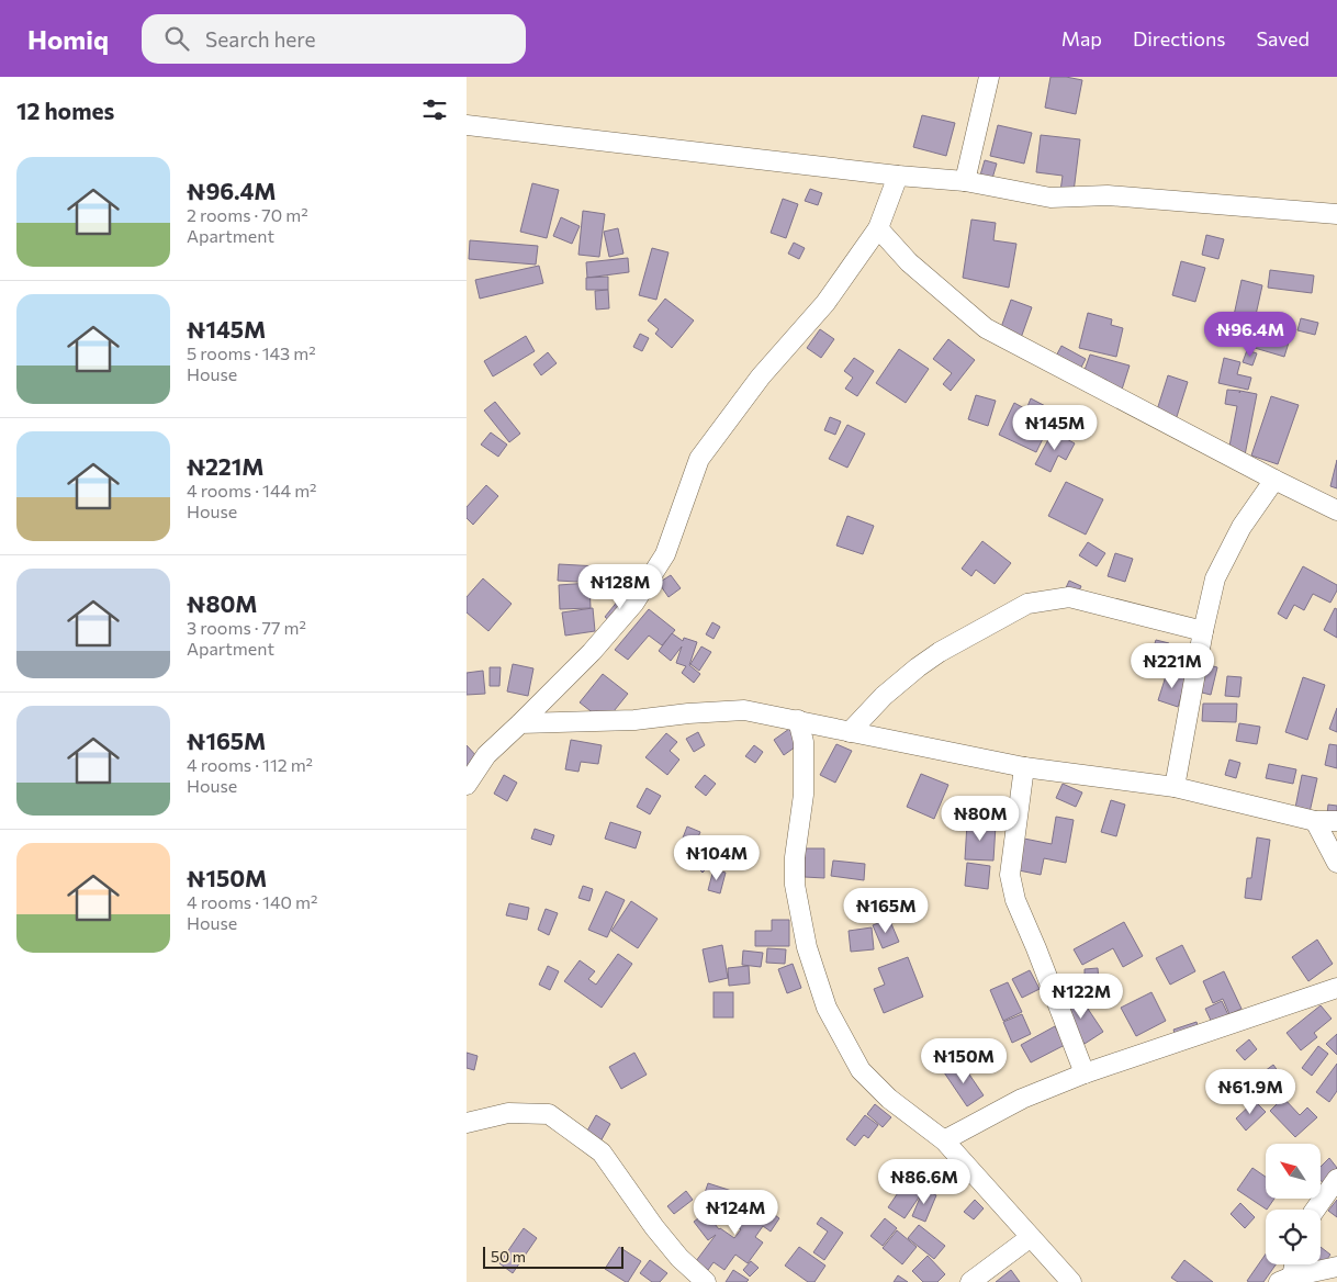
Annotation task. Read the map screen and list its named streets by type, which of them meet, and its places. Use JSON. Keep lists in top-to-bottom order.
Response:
{
  "scale_bar": "50 m",
  "north": "top left",
  "page": {
    "header": "Homiq",
    "search": "Search here",
    "nav": ["Map", "Directions", "Saved"],
    "heading": "12 homes",
    "list": [
      {
        "name": "₦96.4M",
        "note": "2 rooms · 70 m² · Apartment"
      },
      {
        "name": "₦145M",
        "note": "5 rooms · 143 m² · House"
      },
      {
        "name": "₦221M",
        "note": "4 rooms · 144 m² · House"
      },
      {
        "name": "₦80M",
        "note": "3 rooms · 77 m² · Apartment"
      },
      {
        "name": "₦165M",
        "note": "4 rooms · 112 m² · House"
      },
      {
        "name": "₦150M",
        "note": "4 rooms · 140 m² · House"
      }
    ],
    "price": [
      "₦96.4M",
      "₦145M",
      "₦128M",
      "₦221M",
      "₦80M",
      "₦104M",
      "₦165M",
      "₦122M",
      "₦150M",
      "₦61.9M",
      "₦86.6M",
      "₦124M"
    ],
    "scale": "50 m"
  }
}
